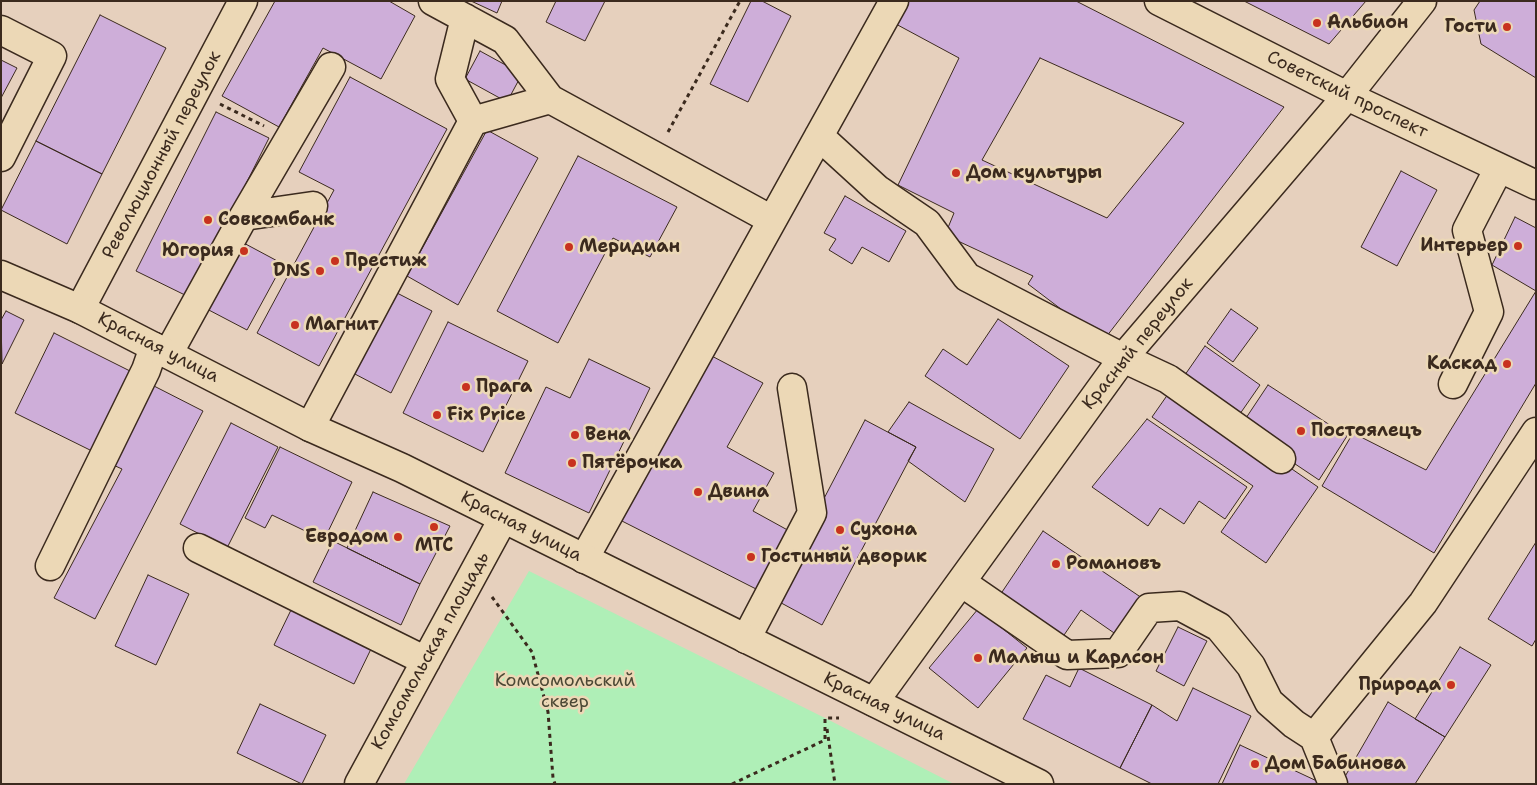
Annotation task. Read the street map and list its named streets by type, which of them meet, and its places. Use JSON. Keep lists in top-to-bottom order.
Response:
{
  "streets": {
    "street": [
      "Советский проспект",
      "Революционный переулок",
      "Красный переулок",
      "Красная улица",
      "Комсомольская площадь"
    ]
  },
  "crossings": [
    ["Советский проспект", "Красный переулок"],
    ["Революционный переулок", "Красная улица"],
    ["Красный переулок", "Красная улица"],
    ["Красная улица", "Комсомольская площадь"]
  ],
  "parks": ["Комсомольский сквер"],
  "places": [
    "Альбион",
    "Гости",
    "Дом культуры",
    "Совкомбанк",
    "Интерьер",
    "Меридиан",
    "Югория",
    "Престиж",
    "DNS",
    "Магнит",
    "Каскад",
    "Прага",
    "Fix Price",
    "Постоялецъ",
    "Вена",
    "Пятёрочка",
    "Двина",
    "МТС",
    "Сухона",
    "Евродом",
    "Гостиный дворик",
    "Романовъ",
    "Малыш и Карлсон",
    "Природа",
    "Дом Бабинова"
  ]
}
